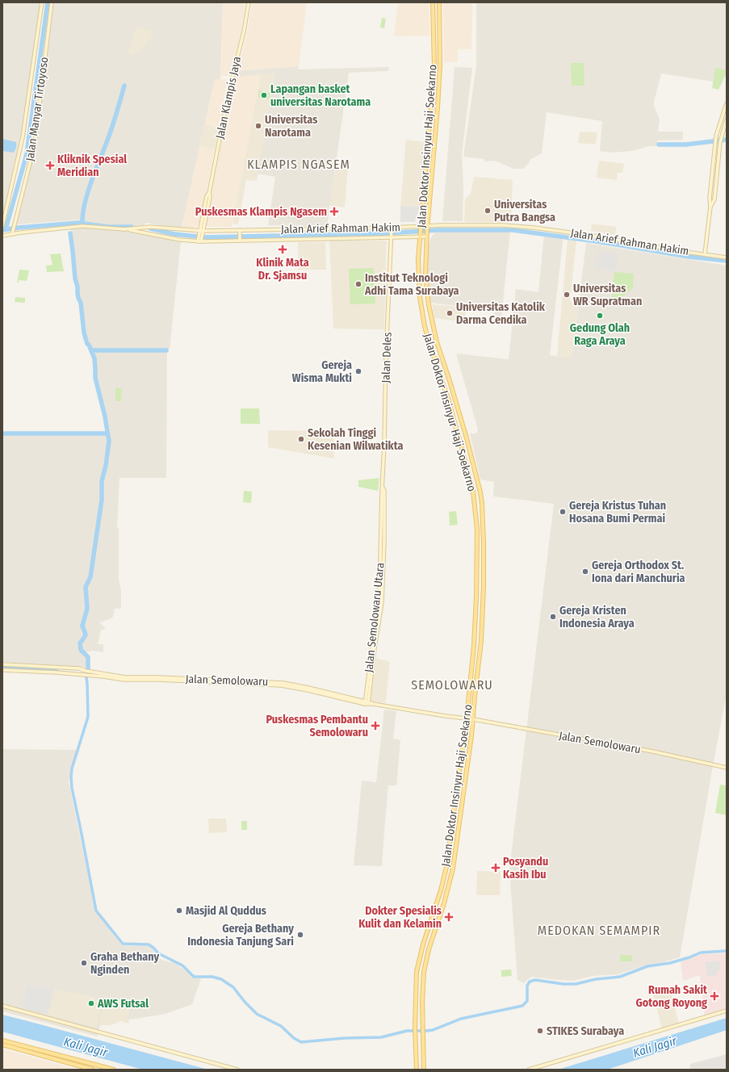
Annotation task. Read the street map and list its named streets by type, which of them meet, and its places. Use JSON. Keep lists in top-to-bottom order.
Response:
{
  "streets": {
    "main road": ["Jalan Doktor Insinyur Haji Soekarno"],
    "street": [
      "Jalan Klampis Jaya",
      "Jalan Manyar Tirtoyoso",
      "Jalan Arief Rahman Hakim",
      "Jalan Deles",
      "Jalan Semolowaru Utara",
      "Jalan Semolowaru"
    ]
  },
  "crossings": [
    ["Jalan Klampis Jaya", "Jalan Arief Rahman Hakim"],
    ["Jalan Doktor Insinyur Haji Soekarno", "Jalan Arief Rahman Hakim"],
    ["Jalan Doktor Insinyur Haji Soekarno", "Jalan Semolowaru"],
    ["Jalan Arief Rahman Hakim", "Jalan Deles"],
    ["Jalan Deles", "Jalan Semolowaru Utara"],
    ["Jalan Semolowaru Utara", "Jalan Semolowaru"]
  ],
  "districts": ["KLAMPIS NGASEM", "SEMOLOWARU", "MEDOKAN SEMAMPIR"],
  "water": ["Kali Jagir"],
  "places": {
    "other": [
      "Lapangan basket universitas Narotama",
      "Universitas Narotama",
      "Universitas Putra Bangsa",
      "Institut Teknologi Adhi Tama Surabaya",
      "Universitas WR Supratman",
      "Universitas Katolik Darma Cendika",
      "Gedung Olah Raga Araya",
      "Gereja Wisma Mukti",
      "Sekolah Tinggi Kesenian Wilwatikta",
      "Gereja Kristus Tuhan Hosana Bumi Permai",
      "Gereja Orthodox St. Iona dari Manchuria",
      "Gereja Kristen Indonesia Araya",
      "Masjid Al Quddus",
      "Gereja Bethany Indonesia Tanjung Sari",
      "Graha Bethany Nginden",
      "AWS Futsal",
      "STIKES Surabaya"
    ],
    "health": [
      "Kliknik Spesial Meridian",
      "Puskesmas Klampis Ngasem",
      "Klinik Mata Dr. Sjamsu",
      "Puskesmas Pembantu Semolowaru",
      "Posyandu Kasih Ibu",
      "Dokter Spesialis Kulit dan Kelamin",
      "Rumah Sakit Gotong Royong"
    ]
  }
}
